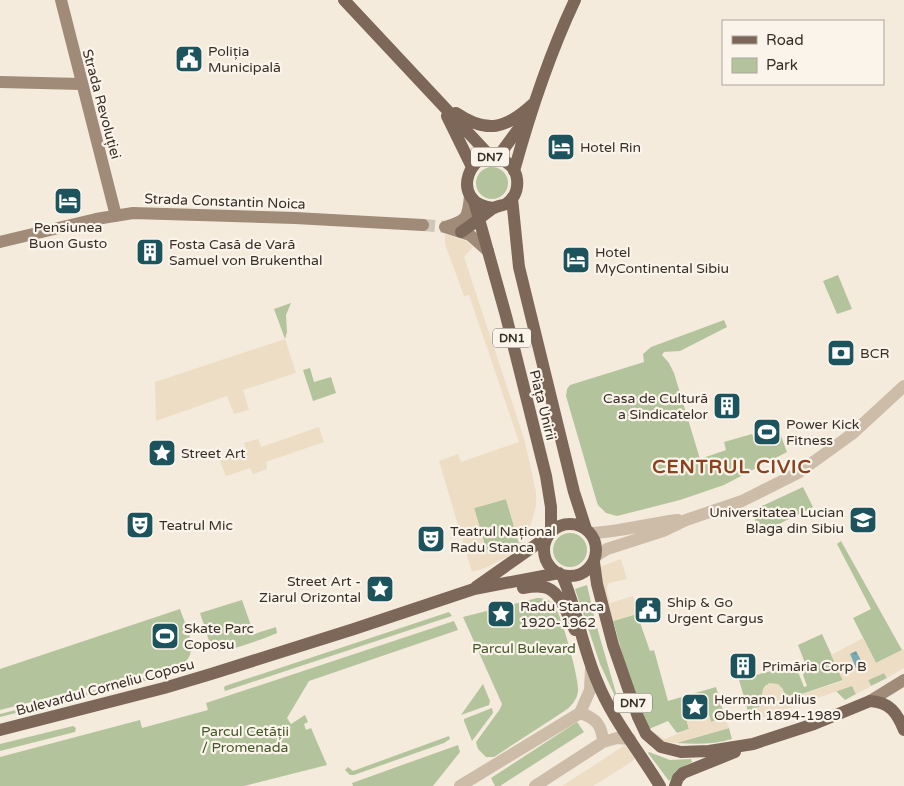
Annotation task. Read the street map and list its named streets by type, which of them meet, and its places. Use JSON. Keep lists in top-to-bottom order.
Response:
{
  "streets": {
    "main road": [
      "Strada Revoluției",
      "DN7",
      "Strada Constantin Noica",
      "DN1",
      "Piața Unirii",
      "Bulevardul Corneliu Coposu"
    ]
  },
  "crossings": [
    ["Strada Revoluției", "Strada Constantin Noica"],
    ["DN7", "Piața Unirii"],
    ["DN7", "Bulevardul Corneliu Coposu"],
    ["Piața Unirii", "Bulevardul Corneliu Coposu"]
  ],
  "districts": ["CENTRUL CIVIC"],
  "parks": ["Parcul Bulevard", "Parcul Cetății / Promenada"],
  "places": {
    "public building": ["Poliția Municipală", "Ship & Go Urgent Cargus"],
    "hotel": ["Hotel Rin", "Pensiunea Buon Gusto", "Hotel MyContinental Sibiu"],
    "building": ["Fosta Casă de Vară Samuel von Brukenthal", "Casa de Cultură a Sindicatelor", "Primăria Corp B"],
    "bank": ["BCR"],
    "sports": ["Power Kick Fitness", "Skate Parc Coposu"],
    "place": [
      "Street Art",
      "Street Art - Ziarul Orizontal",
      "Radu Stanca 1920-1962",
      "Hermann Julius Oberth 1894-1989"
    ],
    "school or university": ["Universitatea Lucian Blaga din Sibiu"],
    "theatre": ["Teatrul Mic", "Teatrul Național Radu Stanca"]
  },
  "legend": ["Road", "Park"]
}
